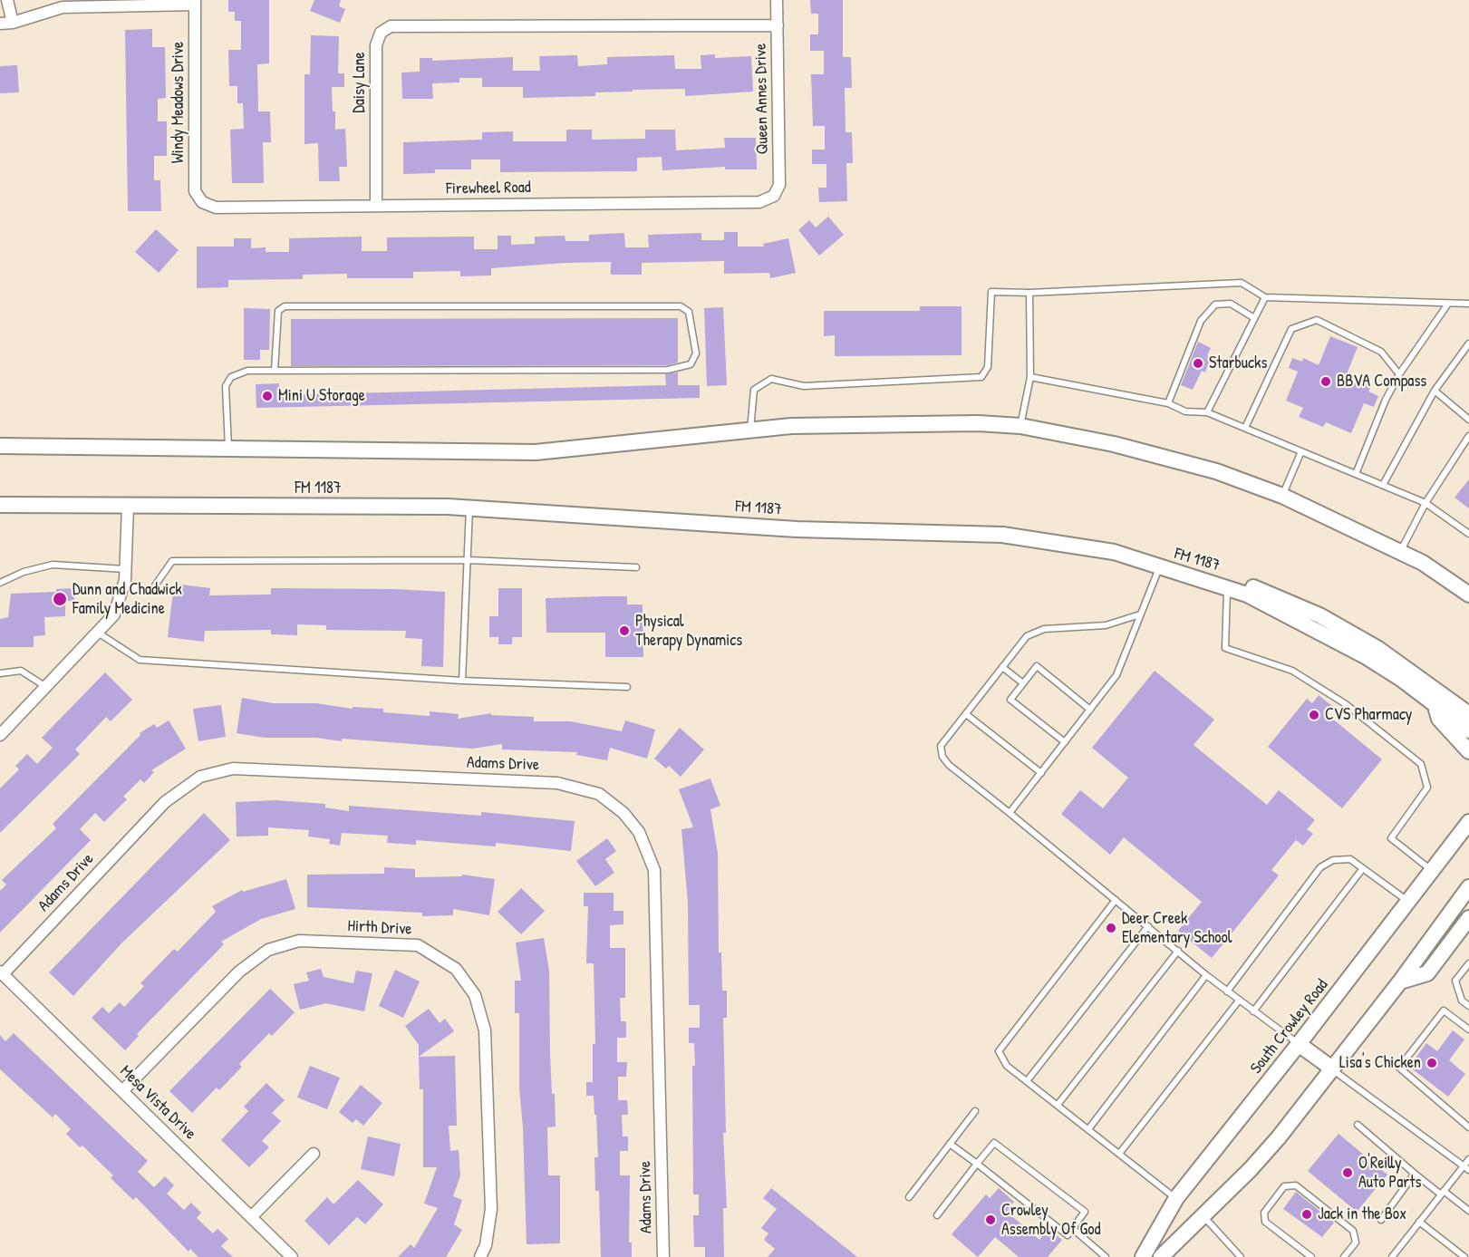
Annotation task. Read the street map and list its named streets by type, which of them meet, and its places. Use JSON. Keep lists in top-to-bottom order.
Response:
{
  "streets": {
    "main road": ["FM 1187", "South Crowley Road"],
    "street": [
      "Daisy Lane",
      "Queen Annes Drive",
      "Windy Meadows Drive",
      "Firewheel Road",
      "Adams Drive",
      "Hirth Drive",
      "Mesa Vista Drive"
    ]
  },
  "crossings": [
    ["Daisy Lane", "Queen Annes Drive"],
    ["Daisy Lane", "Firewheel Road"],
    ["Queen Annes Drive", "Firewheel Road"],
    ["Windy Meadows Drive", "Firewheel Road"],
    ["Adams Drive", "Mesa Vista Drive"],
    ["Hirth Drive", "Mesa Vista Drive"]
  ],
  "places": [
    "Starbucks",
    "BBVA Compass",
    "Mini U Storage",
    "Dunn and Chadwick Family Medicine",
    "Physical Therapy Dynamics",
    "CVS Pharmacy",
    "Deer Creek Elementary School",
    "Lisa's Chicken",
    "O'Reilly Auto Parts",
    "Jack in the Box",
    "Crowley Assembly Of God"
  ]
}
